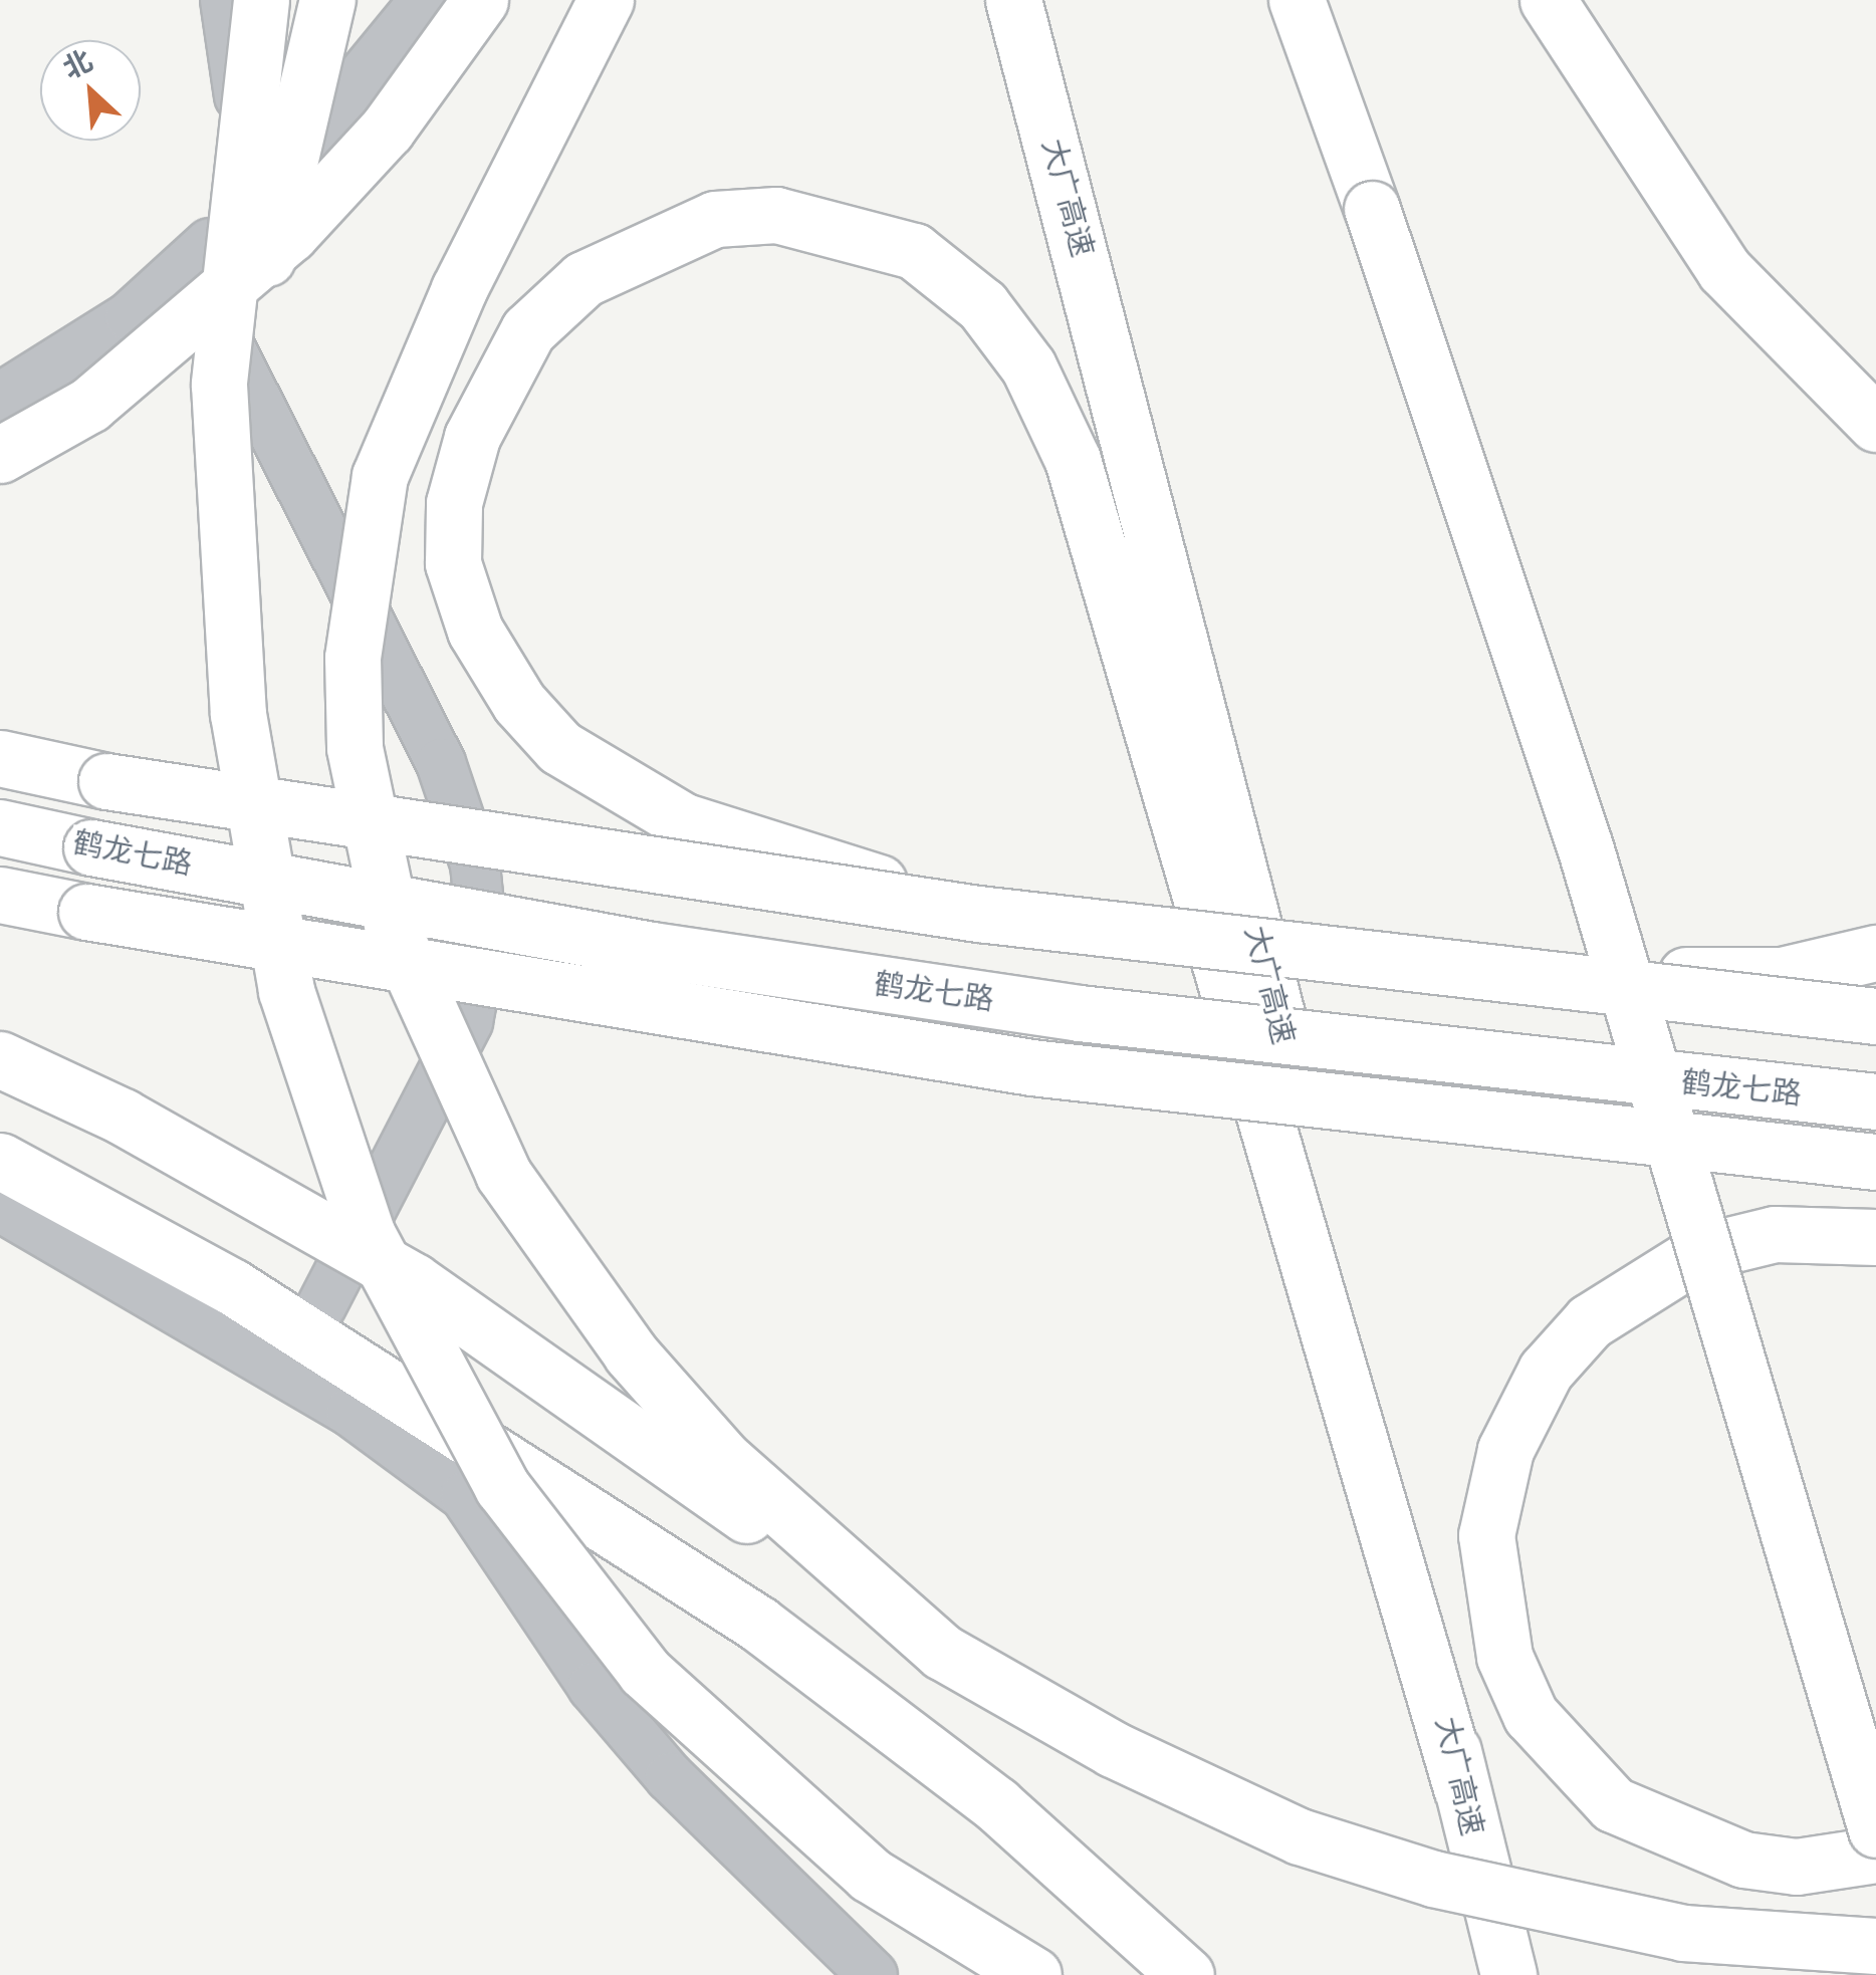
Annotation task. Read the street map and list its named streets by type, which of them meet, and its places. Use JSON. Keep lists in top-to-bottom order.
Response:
{
  "streets": {
    "highway": ["大广高速", "鹤龙七路"]
  },
  "north": "top left"
}
